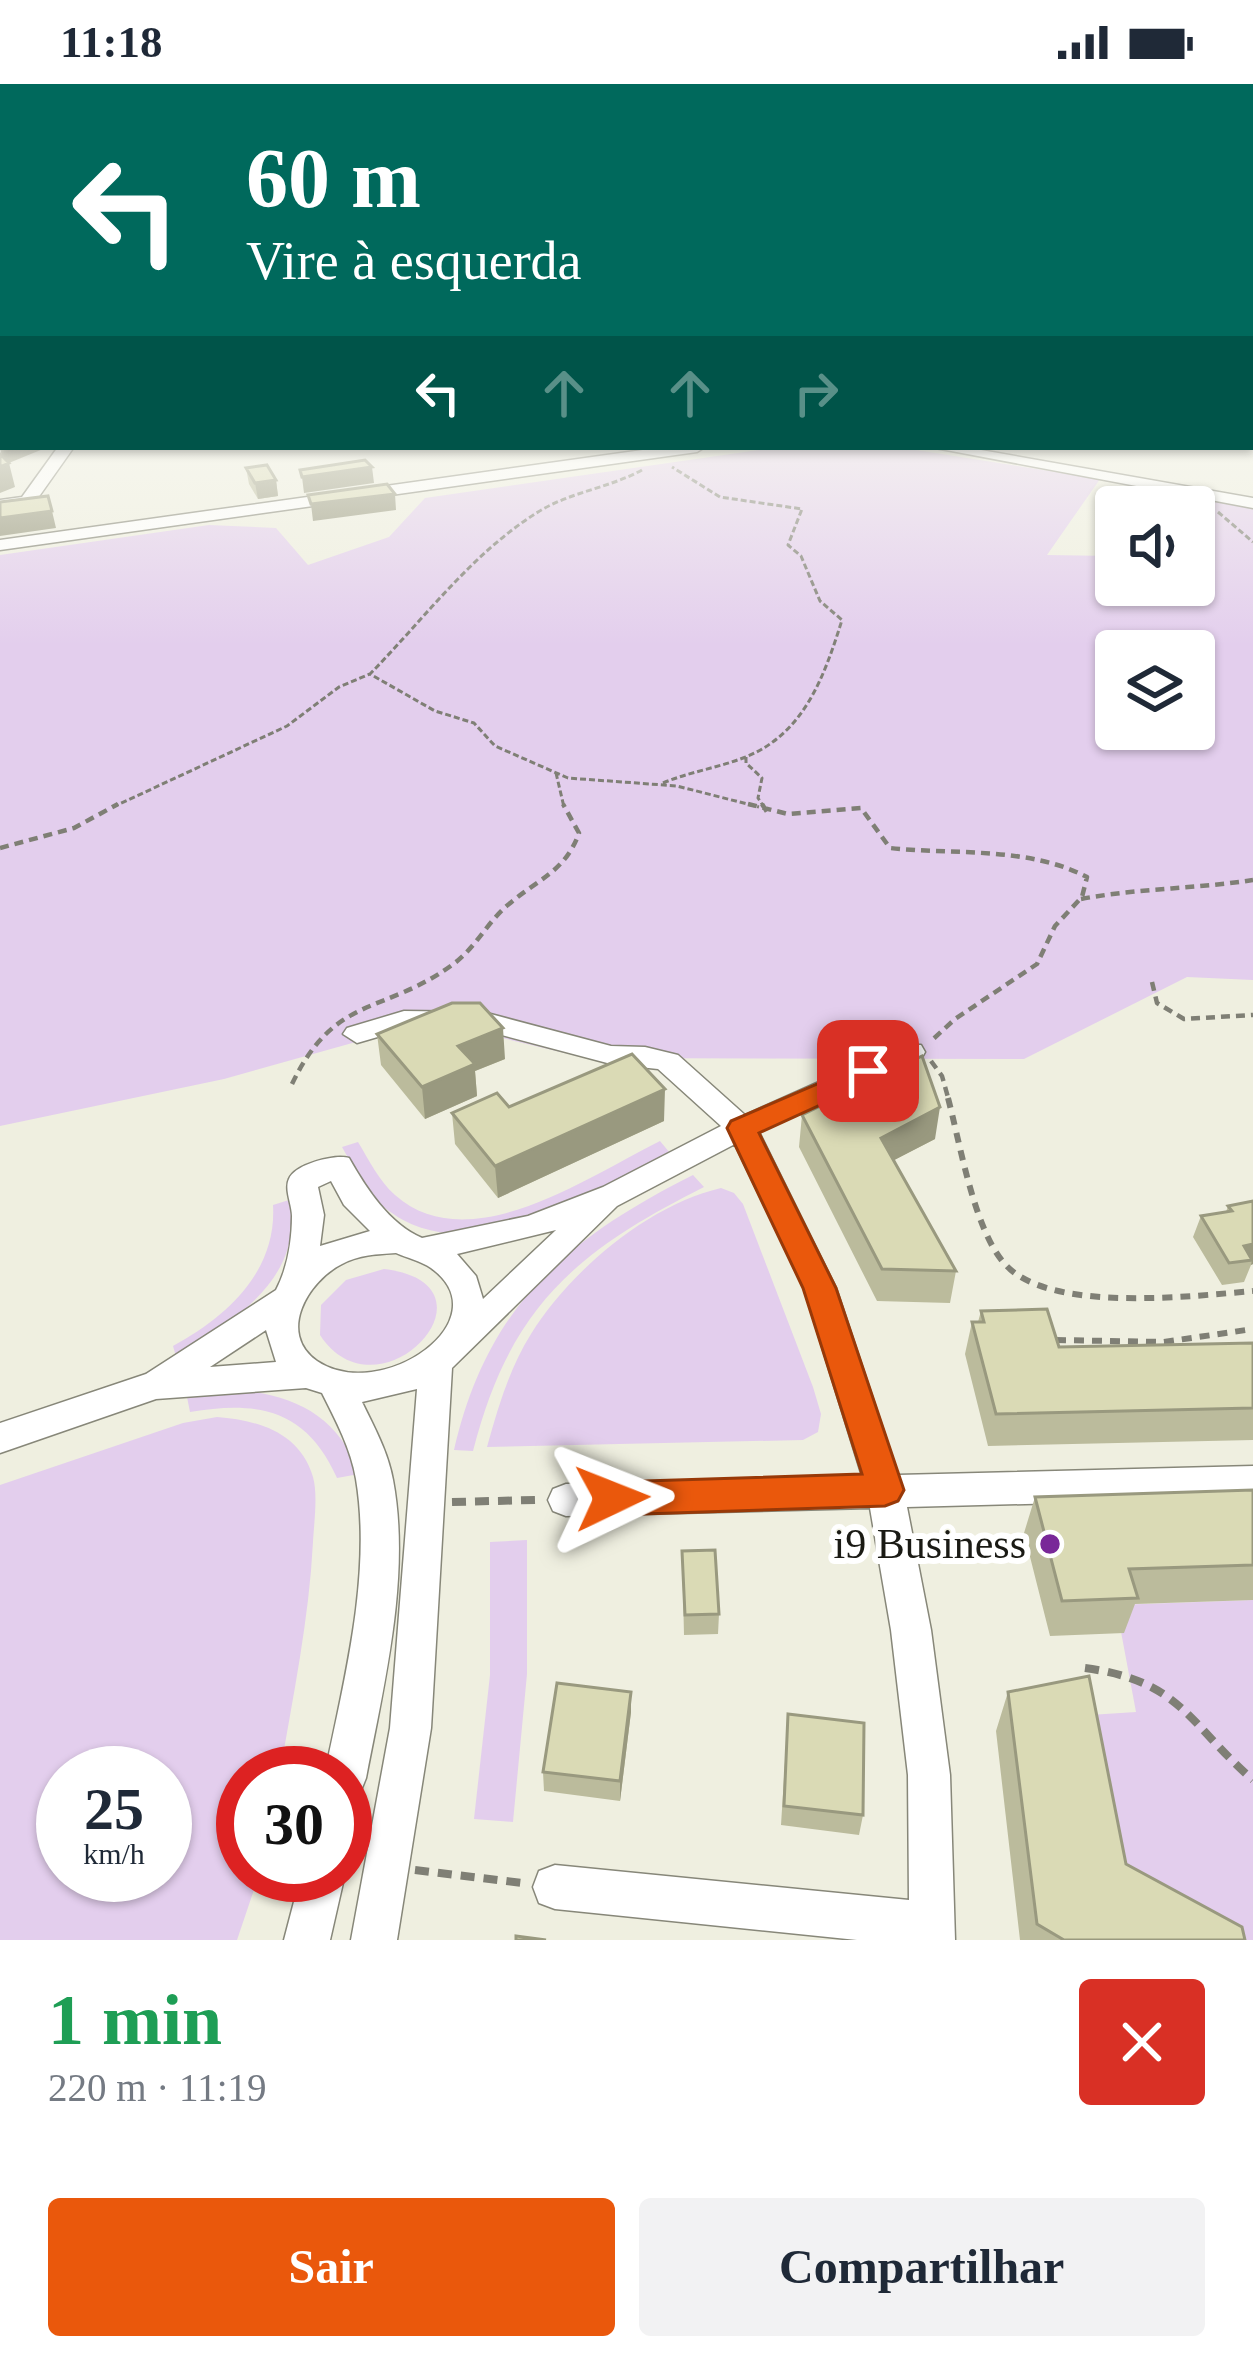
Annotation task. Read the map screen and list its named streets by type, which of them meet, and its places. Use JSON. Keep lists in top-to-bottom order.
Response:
{
  "places": ["i9 Business"],
  "page": {
    "status": "11:18",
    "turn": ["60 m", "Vire à esquerda"],
    "speed": "25 km/h",
    "limit": "30",
    "heading": ["1 min", "220 m · 11:19"],
    "buttons": ["Sair", "Compartilhar"]
  }
}
